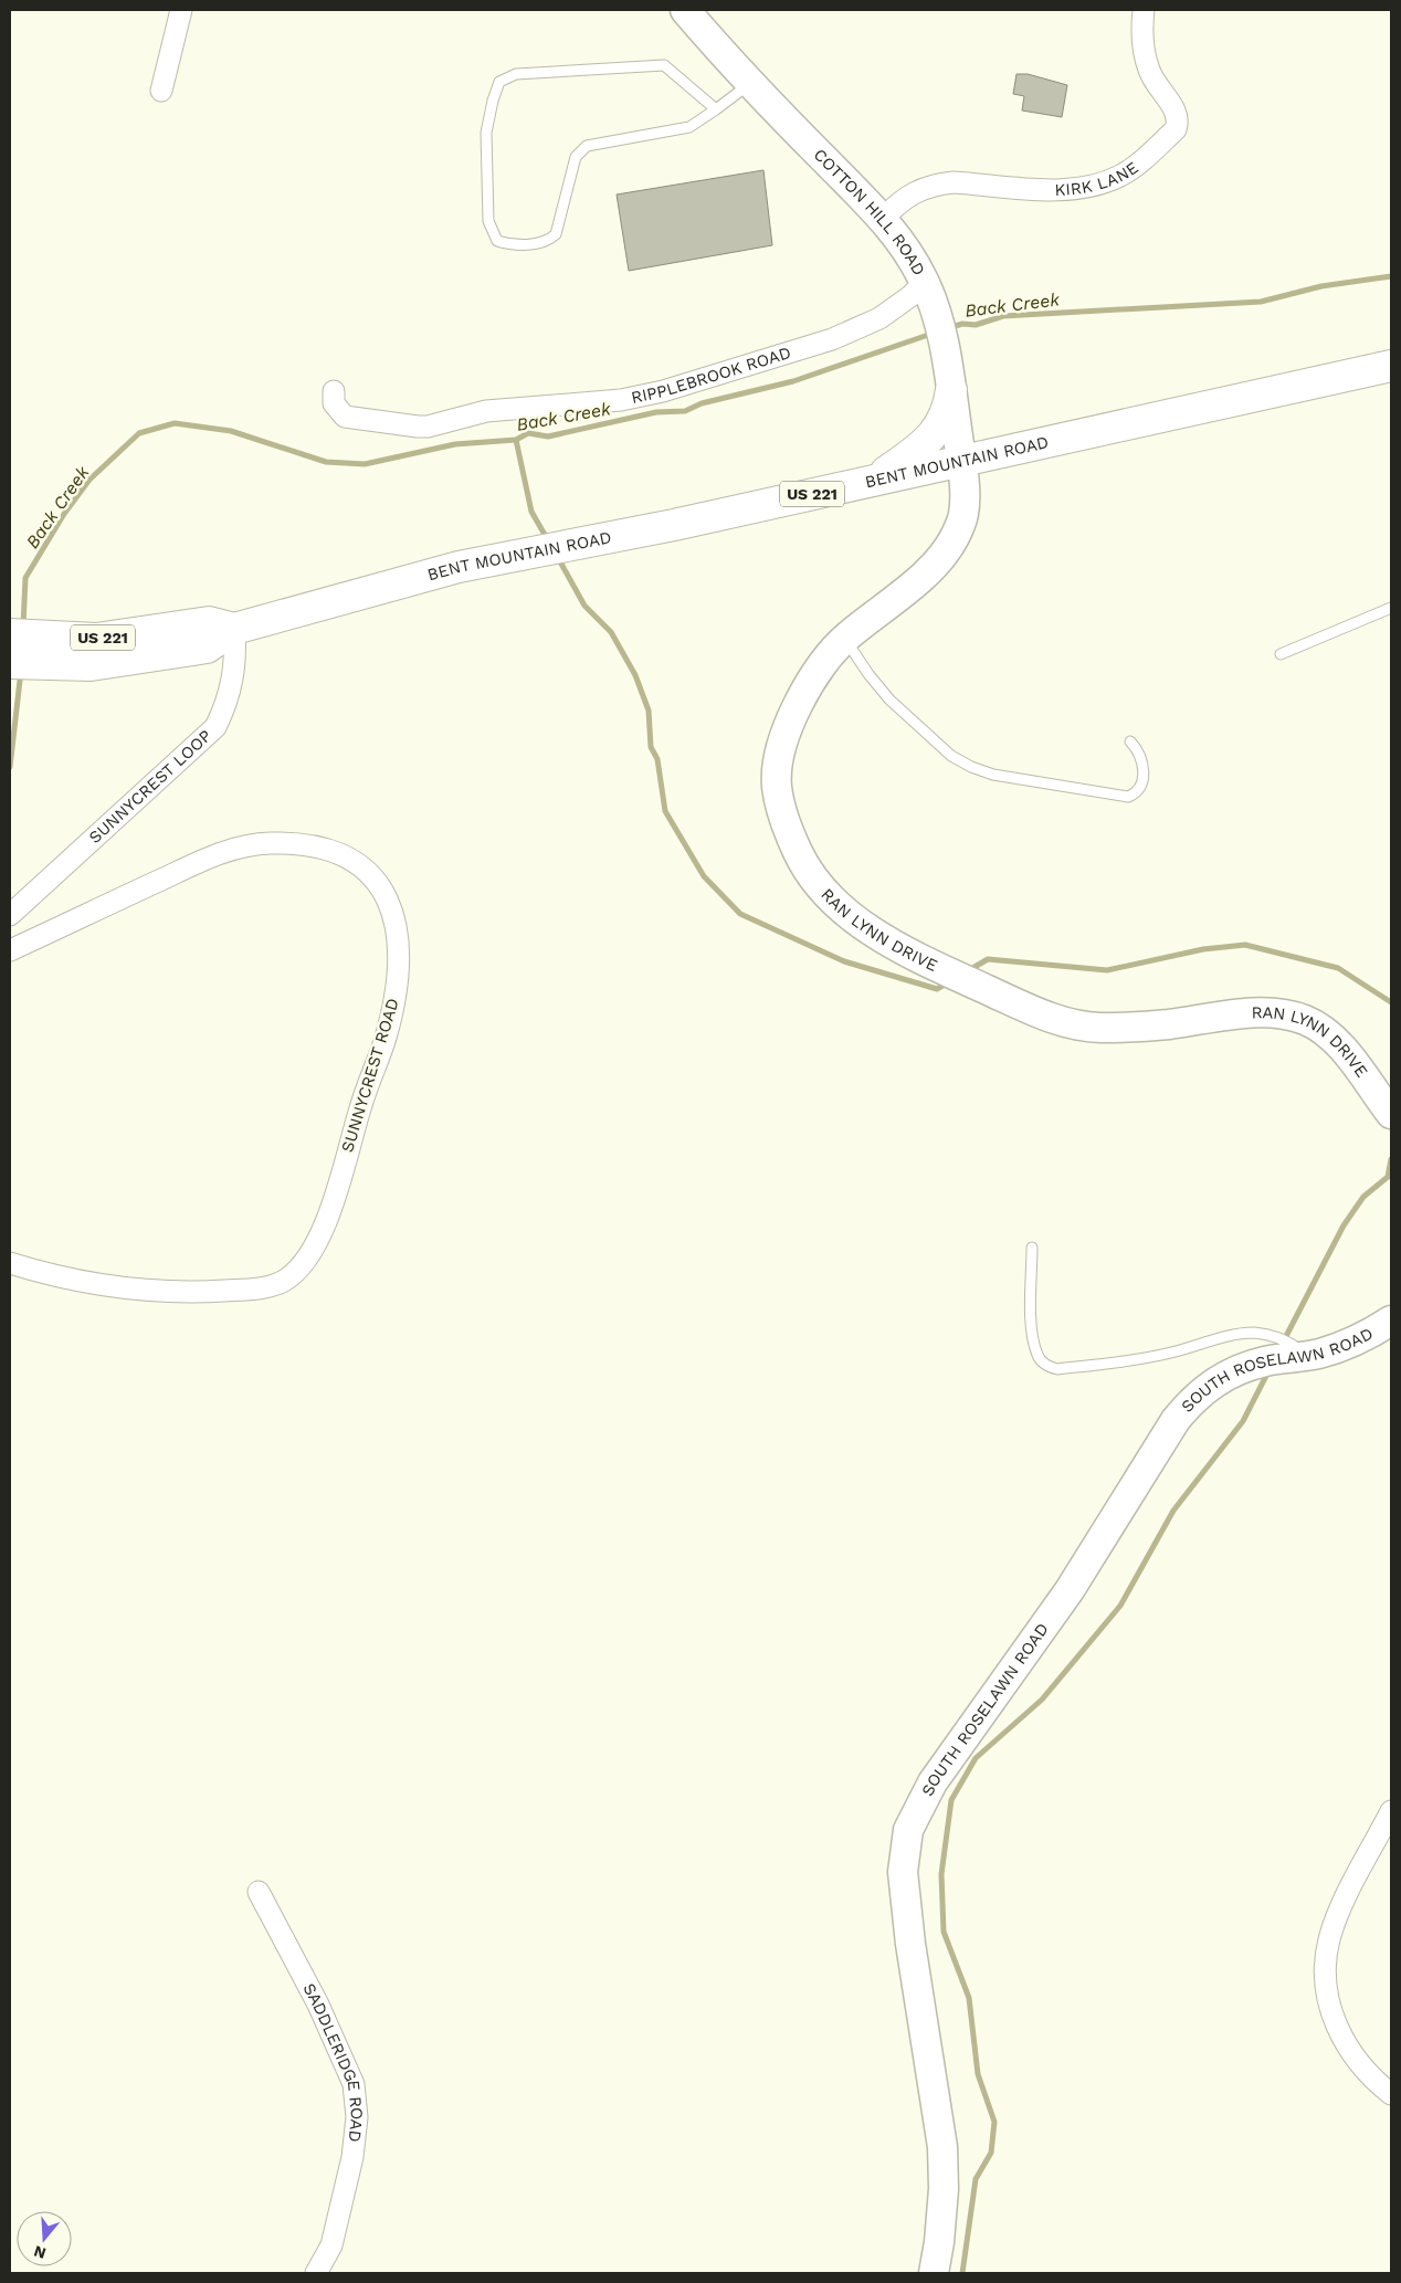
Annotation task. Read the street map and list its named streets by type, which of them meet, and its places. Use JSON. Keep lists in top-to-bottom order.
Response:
{
  "streets": {
    "main road": ["BENT MOUNTAIN ROAD", "US 221"],
    "street": [
      "KIRK LANE",
      "COTTON HILL ROAD",
      "RIPPLEBROOK ROAD",
      "SUNNYCREST LOOP",
      "RAN LYNN DRIVE",
      "SUNNYCREST ROAD",
      "SOUTH ROSELAWN ROAD",
      "SADDLERIDGE ROAD"
    ]
  },
  "crossings": [
    ["KIRK LANE", "COTTON HILL ROAD"],
    ["COTTON HILL ROAD", "RIPPLEBROOK ROAD"],
    ["COTTON HILL ROAD", "BENT MOUNTAIN ROAD"],
    ["COTTON HILL ROAD", "RAN LYNN DRIVE"],
    ["BENT MOUNTAIN ROAD", "SUNNYCREST LOOP"],
    ["BENT MOUNTAIN ROAD", "RAN LYNN DRIVE"]
  ],
  "water": ["Back Creek"],
  "north": "bottom"
}
